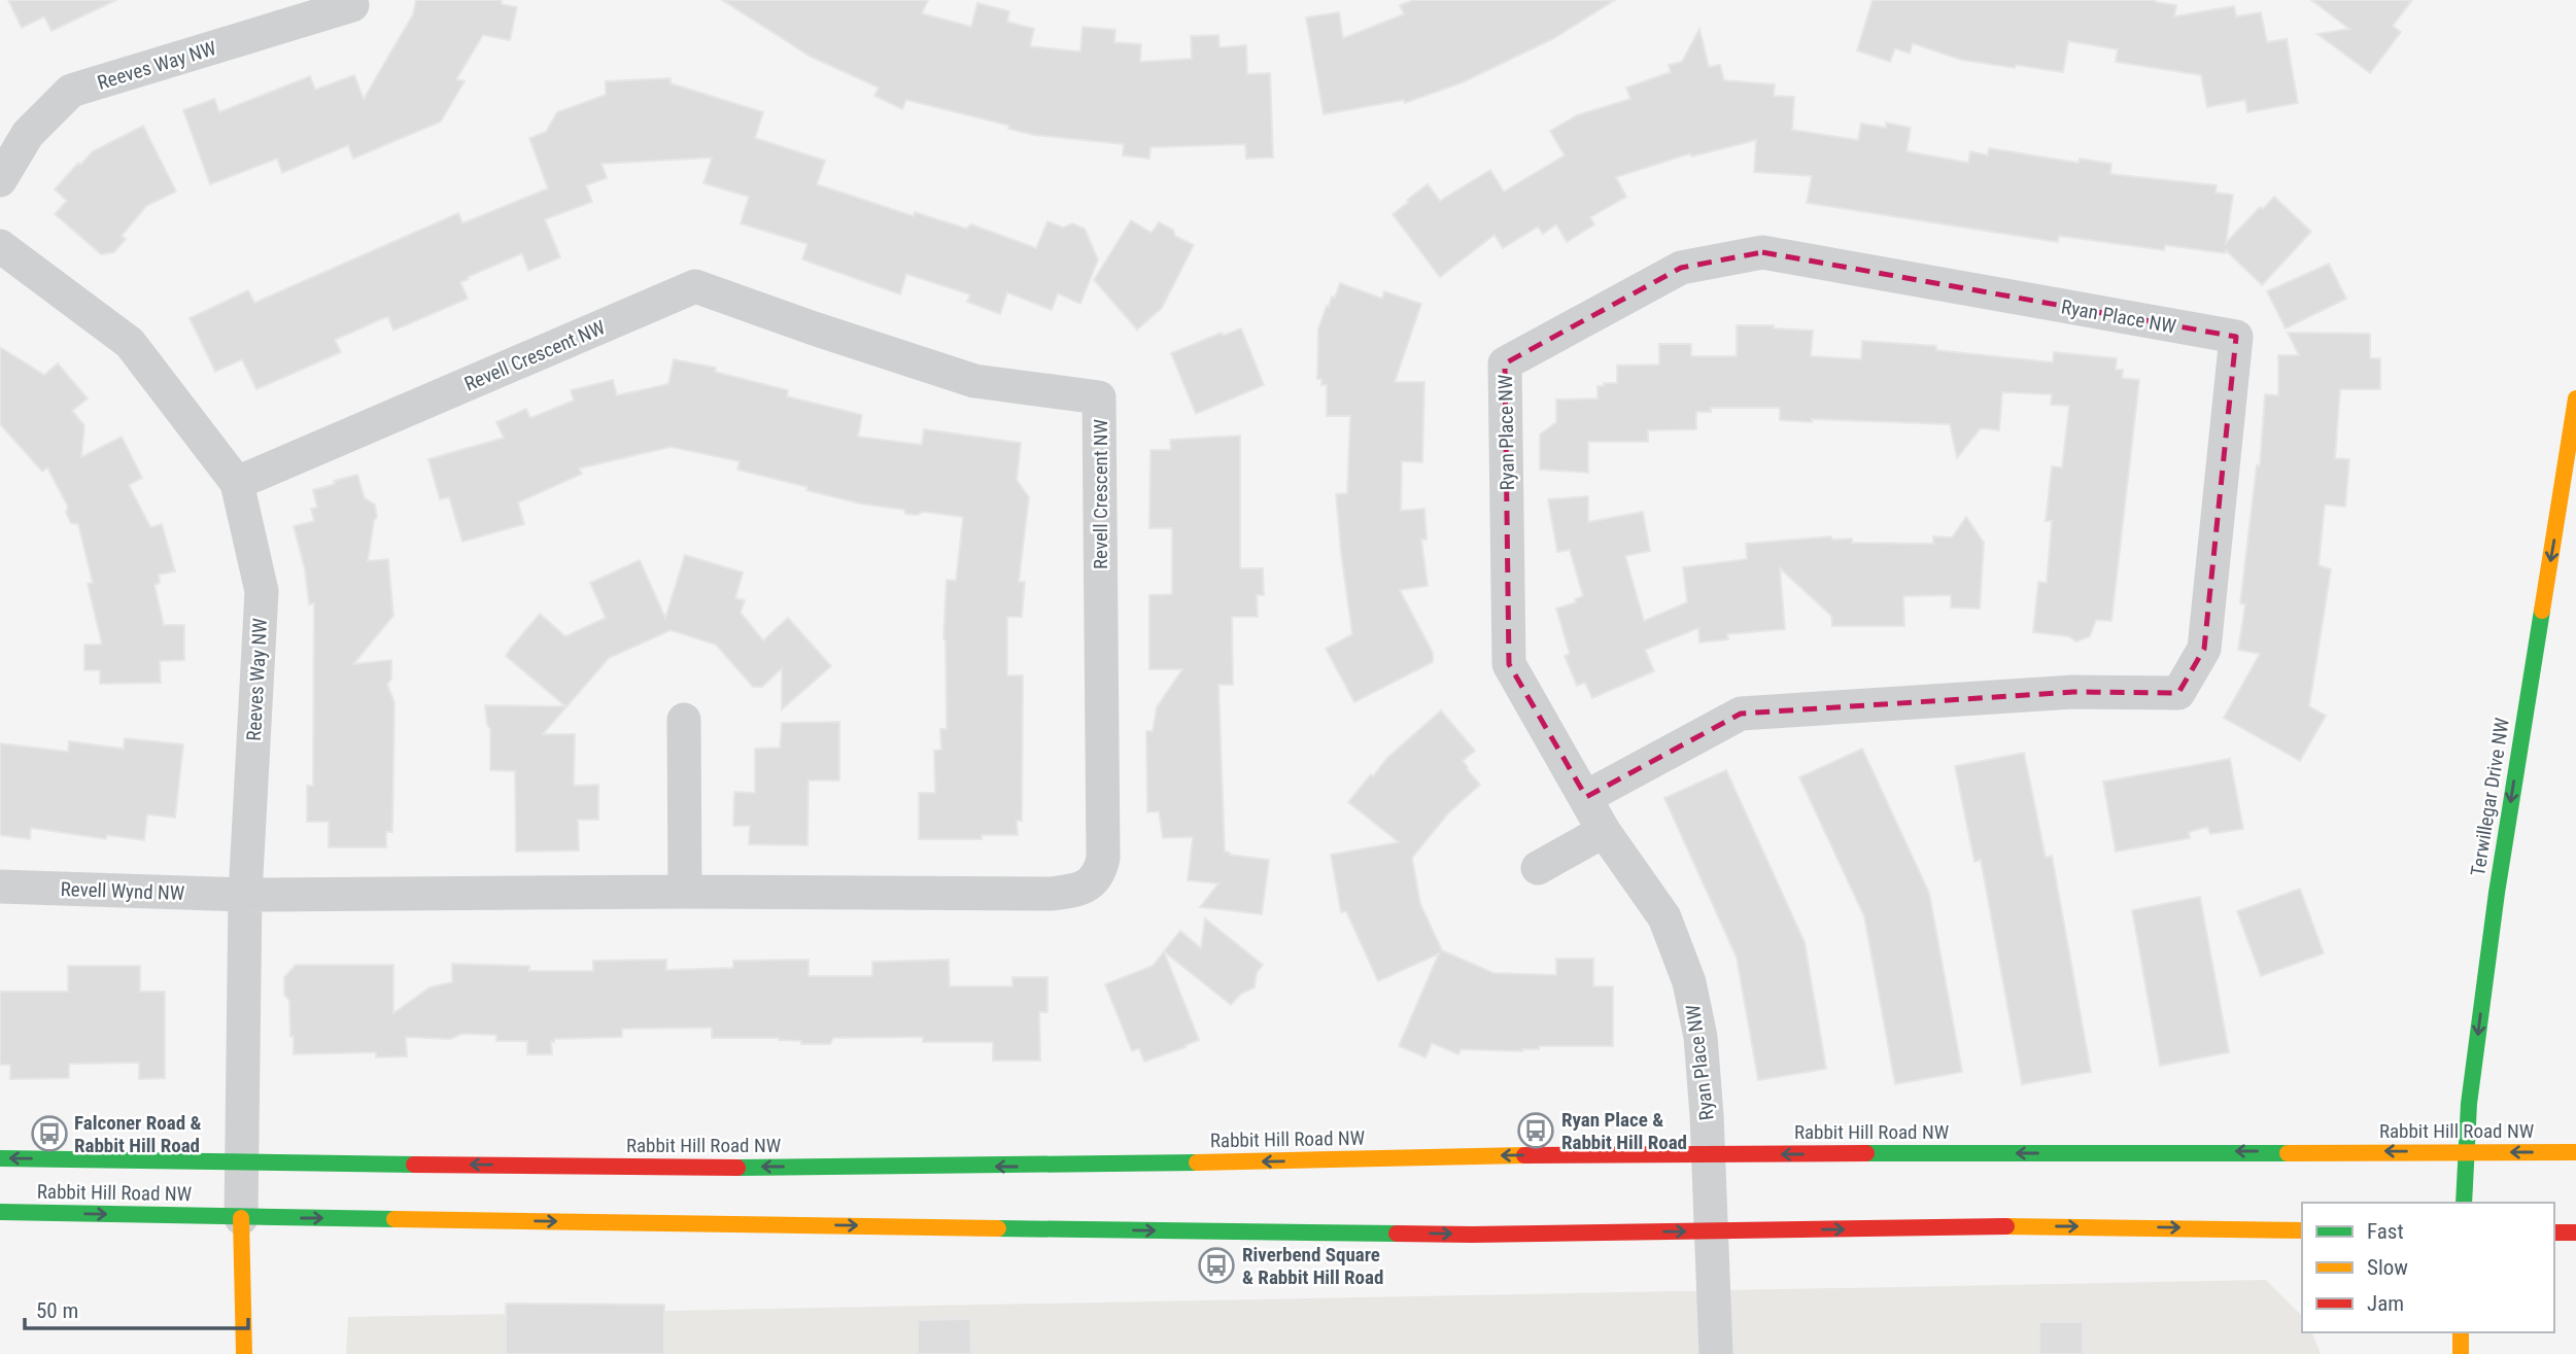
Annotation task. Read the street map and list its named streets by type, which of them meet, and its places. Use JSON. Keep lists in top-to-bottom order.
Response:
{
  "streets": {
    "main road": ["Terwillegar Drive NW", "Rabbit Hill Road NW"],
    "street": [
      "Reeves Way NW",
      "Ryan Place NW",
      "Revell Crescent NW",
      "Revell Wynd NW"
    ]
  },
  "crossings": [
    ["Reeves Way NW", "Revell Crescent NW"],
    ["Reeves Way NW", "Revell Wynd NW"],
    ["Reeves Way NW", "Rabbit Hill Road NW"],
    ["Ryan Place NW", "Rabbit Hill Road NW"],
    ["Revell Crescent NW", "Revell Wynd NW"],
    ["Terwillegar Drive NW", "Rabbit Hill Road NW"]
  ],
  "one_way": ["Terwillegar Drive NW"],
  "places": {
    "bus stop": ["Ryan Place & Rabbit Hill Road", "Falconer Road & Rabbit Hill Road", "Riverbend Square & Rabbit Hill Road"]
  },
  "legend": ["Fast", "Slow", "Jam"],
  "scale_bar": "50 m"
}
